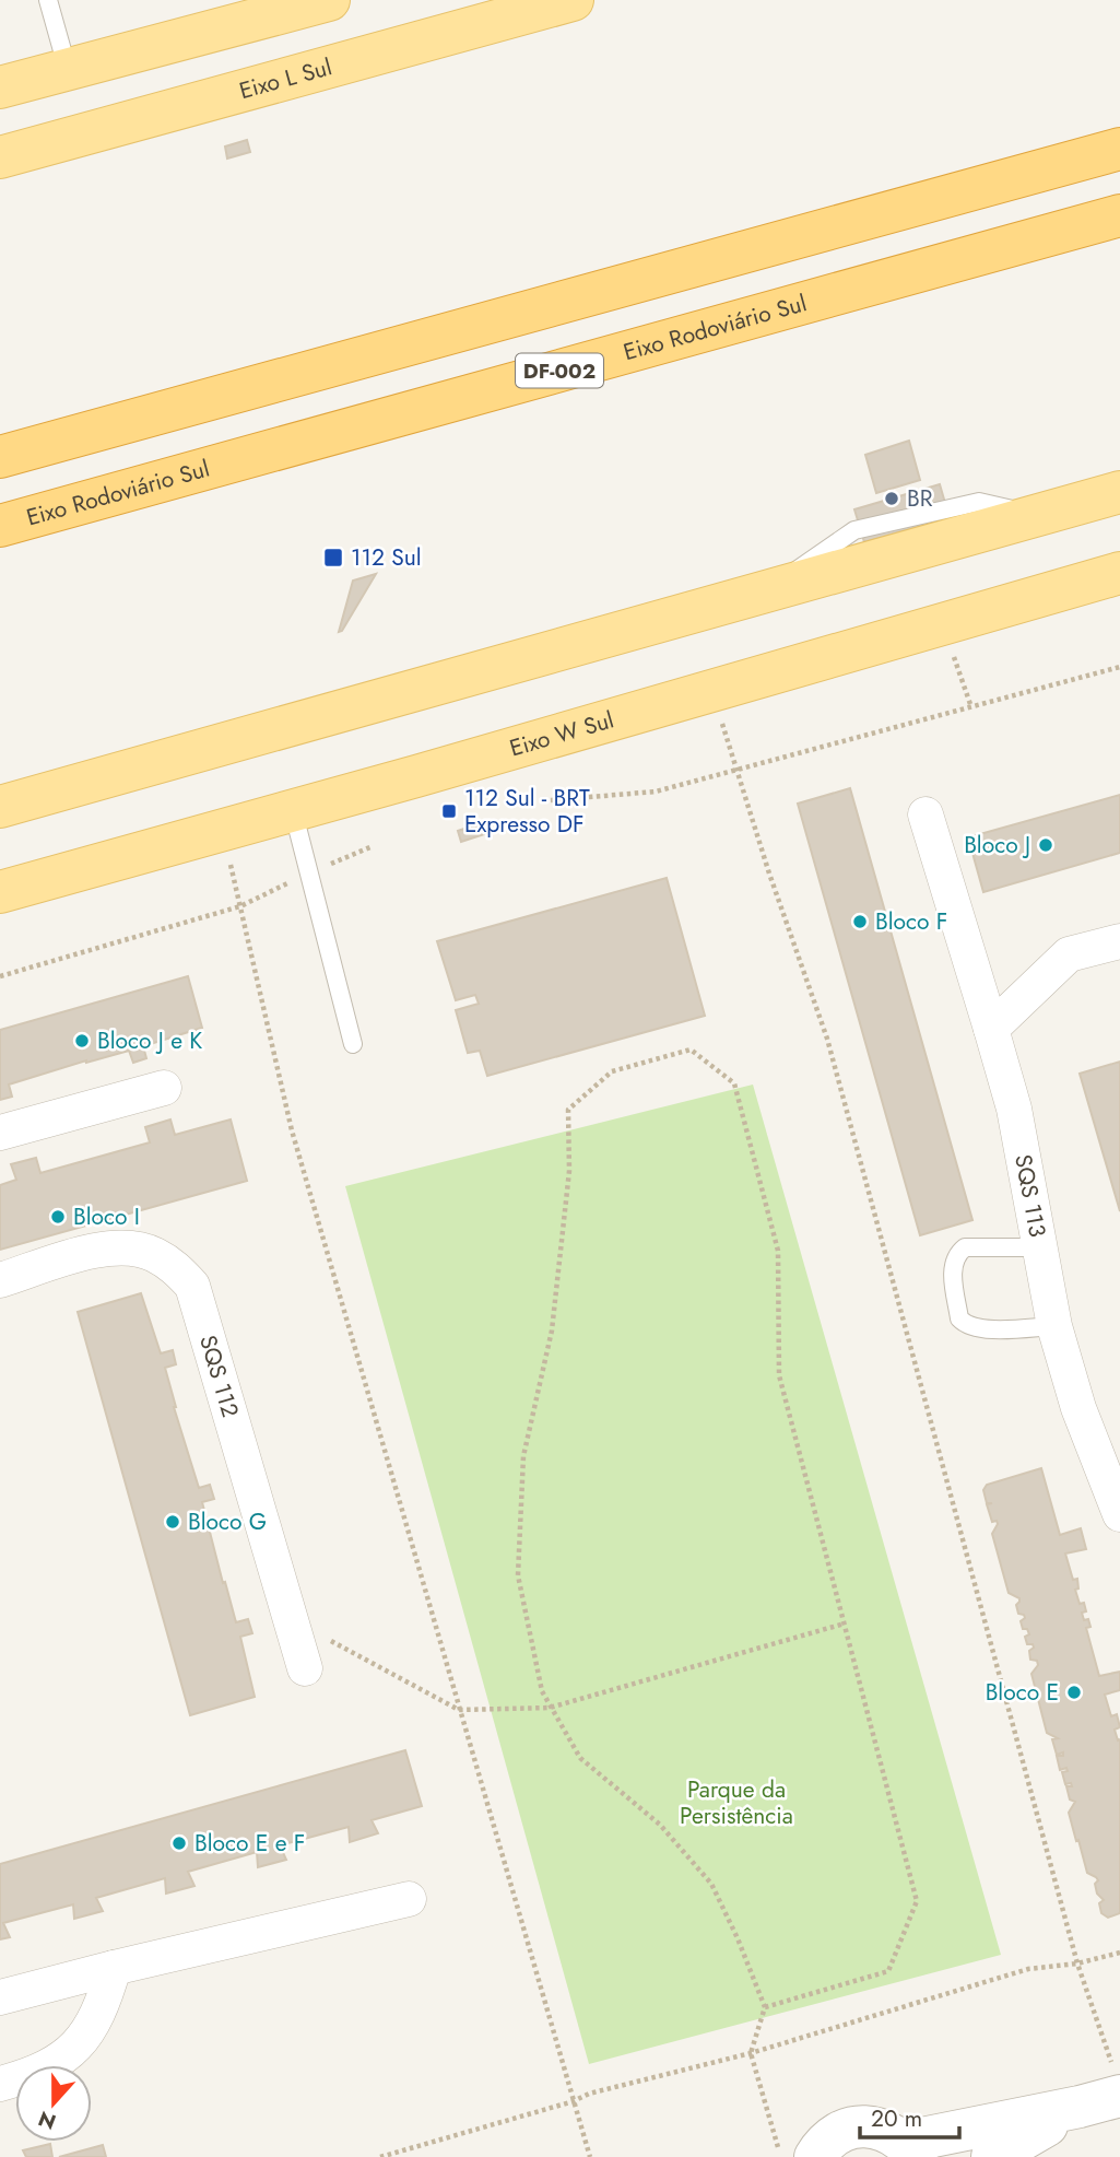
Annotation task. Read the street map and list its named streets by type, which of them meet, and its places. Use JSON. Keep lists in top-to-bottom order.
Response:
{
  "streets": {
    "highway": ["Eixo Rodoviário Sul", "DF-002"],
    "main road": ["Eixo L Sul", "Eixo W Sul"],
    "street": ["SQS 113", "SQS 112"]
  },
  "parks": ["Parque da Persistência"],
  "places": {
    "other": [
      "BR",
      "Bloco J",
      "Bloco F",
      "Bloco J e K",
      "Bloco I",
      "Bloco G",
      "Bloco E",
      "Bloco E e F"
    ],
    "transit": ["112 Sul", "112 Sul - BRT Expresso DF"]
  },
  "scale_bar": "20 m",
  "north": "bottom"
}
